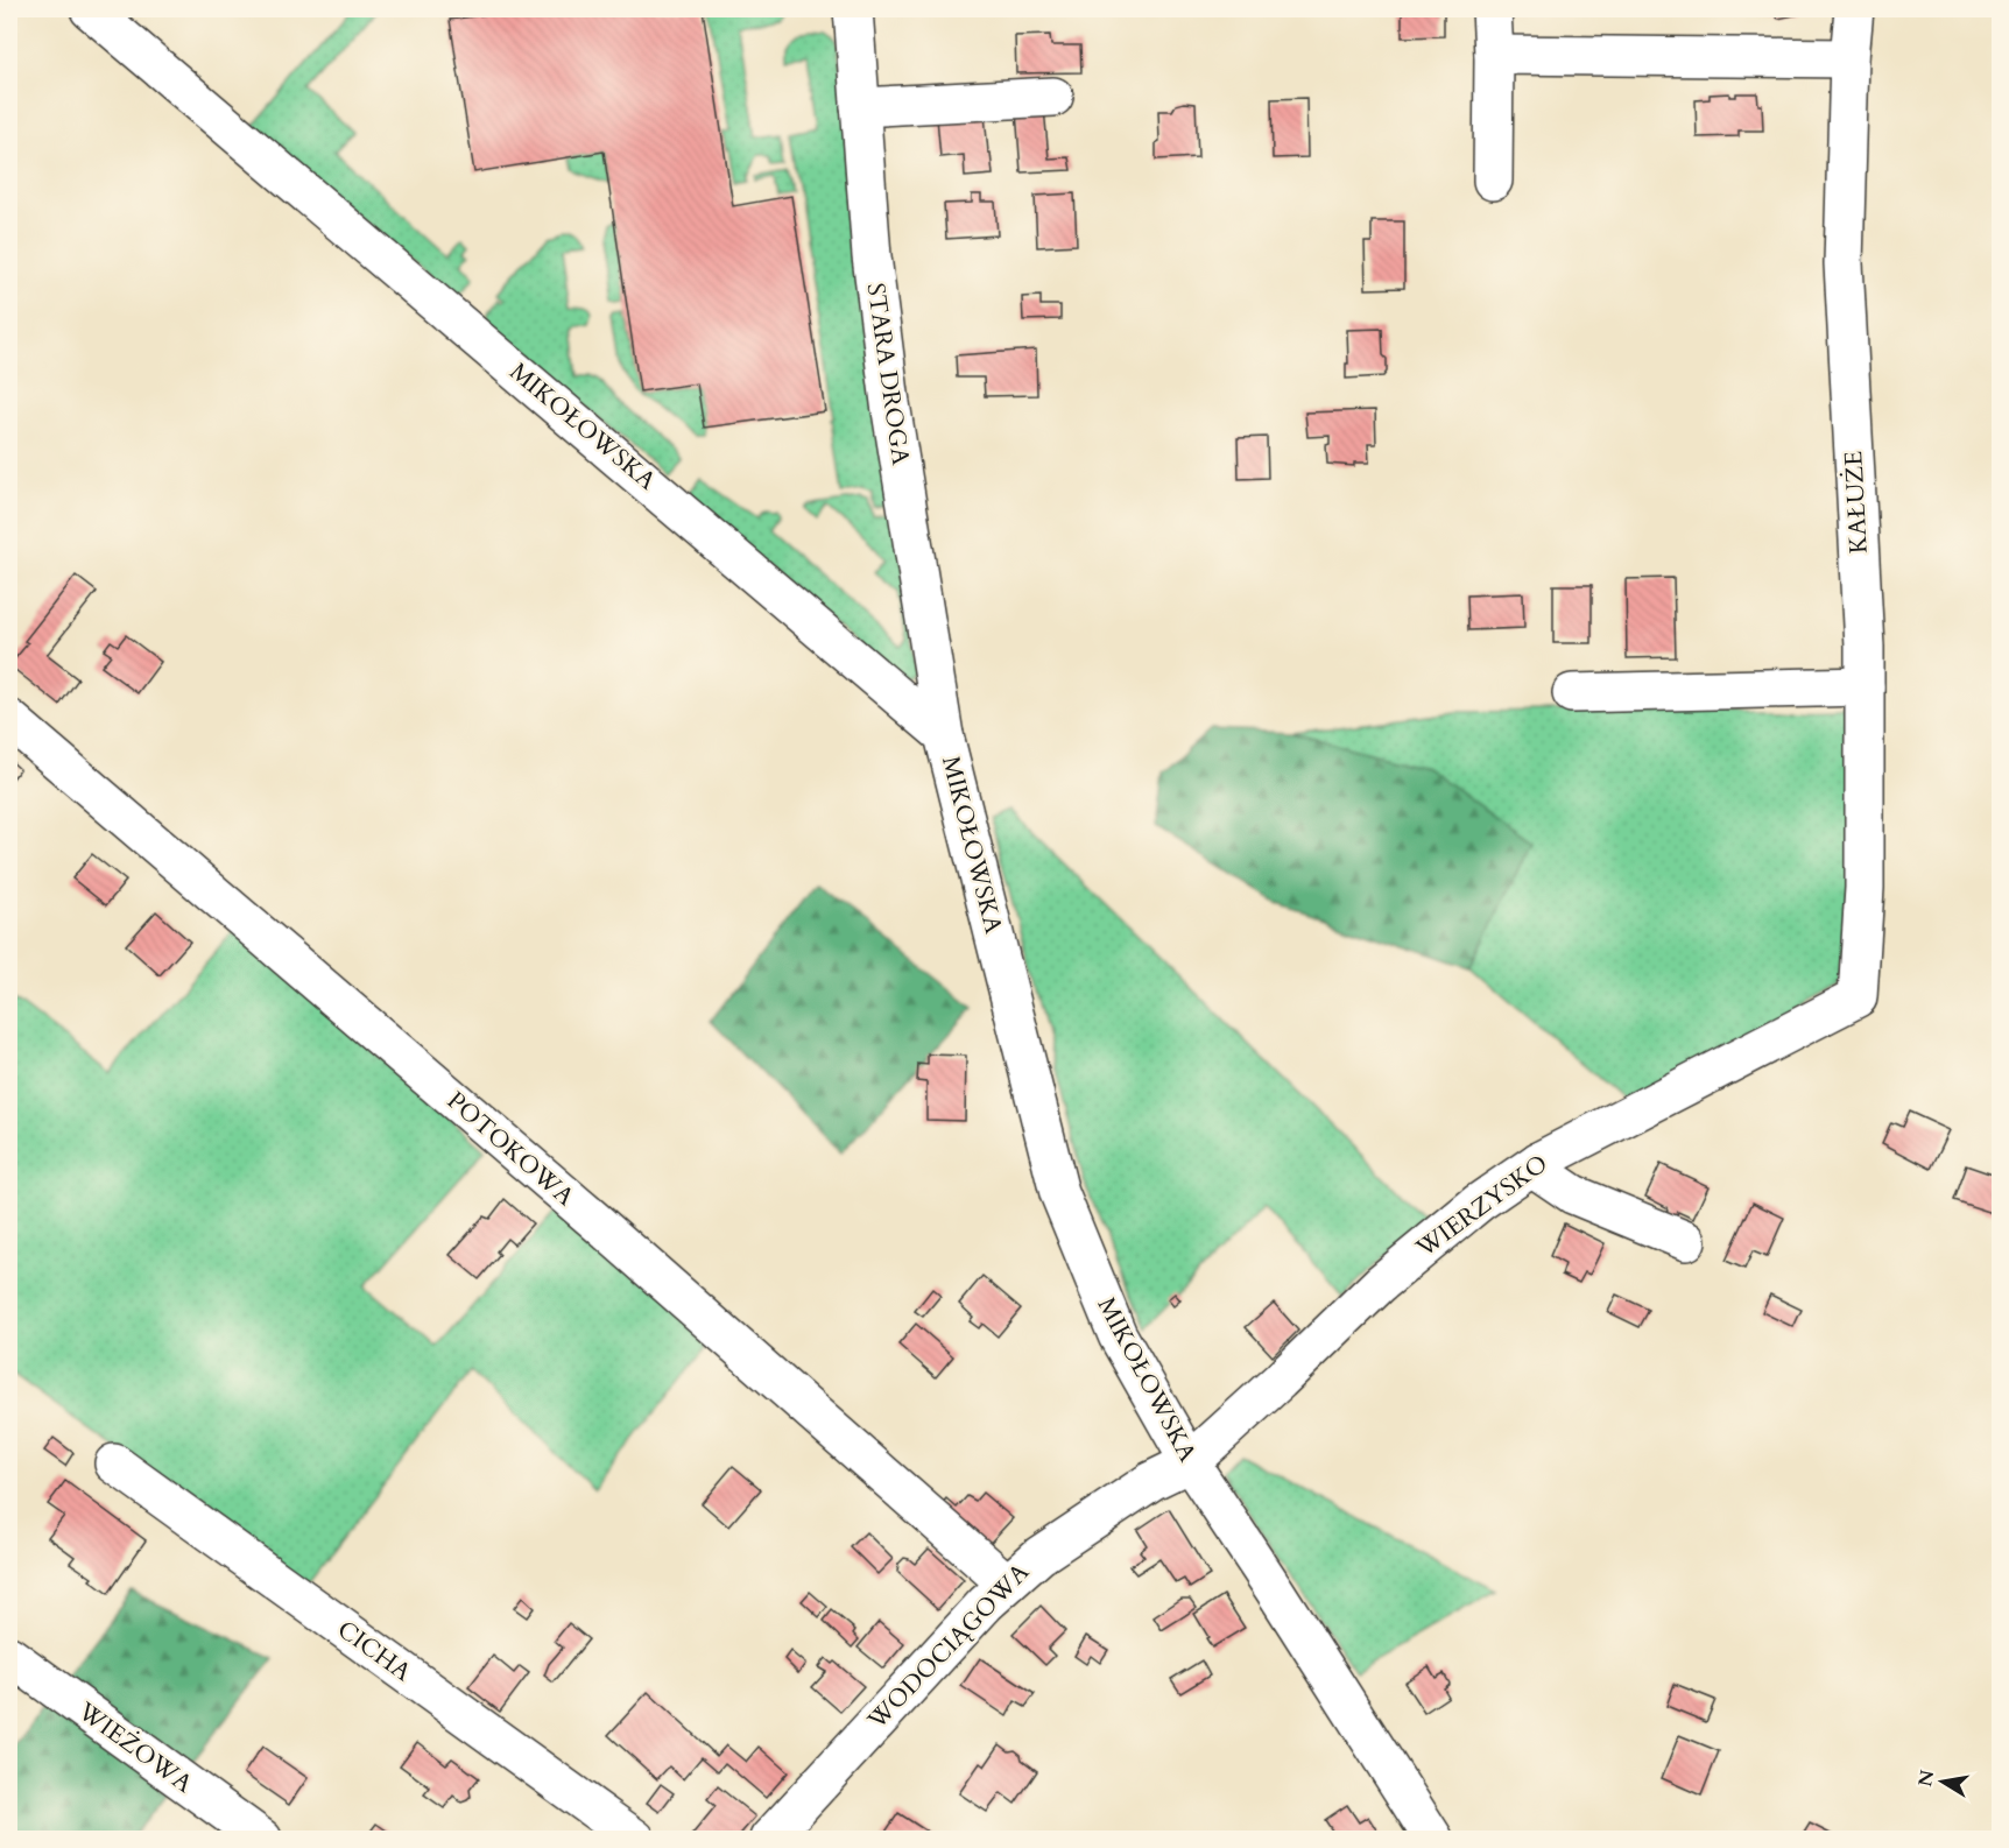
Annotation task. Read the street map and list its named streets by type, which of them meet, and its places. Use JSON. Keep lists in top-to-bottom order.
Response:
{
  "streets": {
    "street": [
      "STARA DROGA",
      "MIKOŁOWSKA",
      "KAŁUŻE",
      "POTOKOWA",
      "WIERZYSKO",
      "WODOCIĄGOWA",
      "CICHA",
      "WIEŻOWA"
    ]
  },
  "crossings": [
    ["STARA DROGA", "MIKOŁOWSKA"],
    ["MIKOŁOWSKA", "WIERZYSKO"],
    ["MIKOŁOWSKA", "WODOCIĄGOWA"],
    ["KAŁUŻE", "WIERZYSKO"],
    ["POTOKOWA", "WODOCIĄGOWA"],
    ["WIERZYSKO", "WODOCIĄGOWA"]
  ],
  "north": "left"
}
